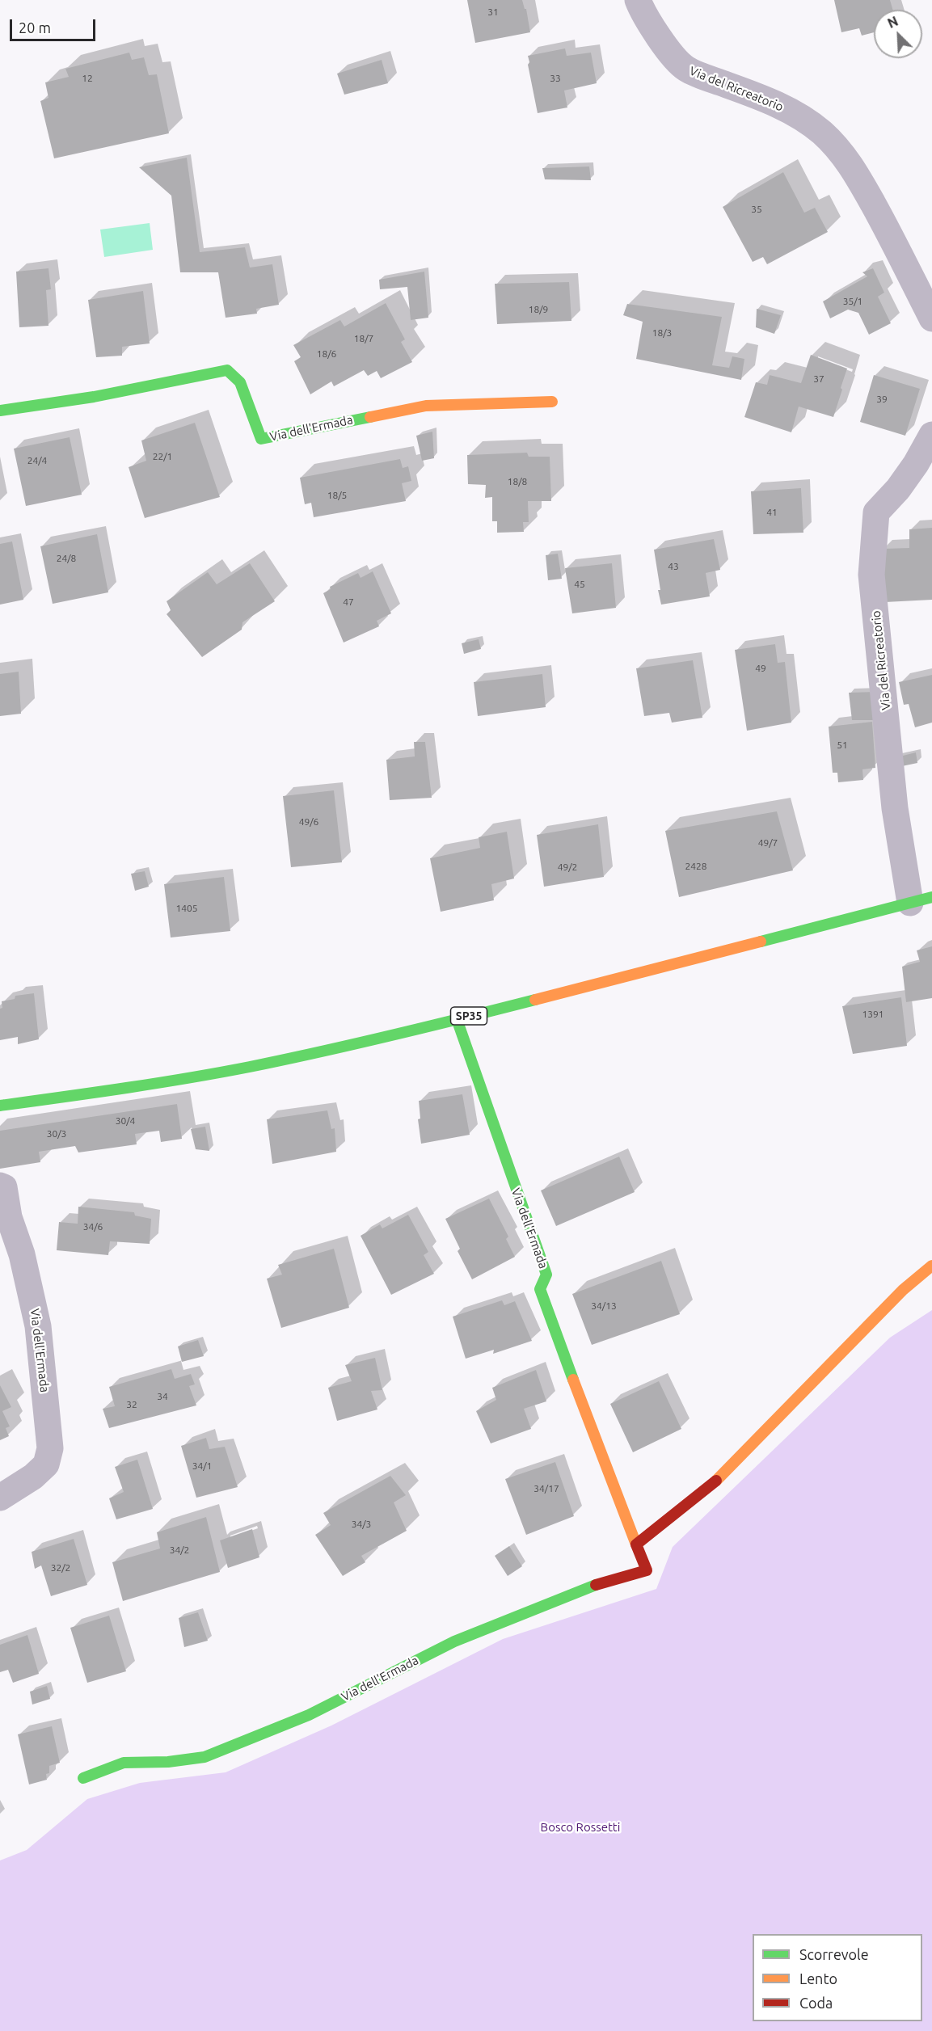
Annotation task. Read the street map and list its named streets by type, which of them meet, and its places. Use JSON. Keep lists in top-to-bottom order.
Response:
{
  "streets": {
    "street": ["Via del Ricreatorio", "Via dell'Ermada", "SP35"]
  },
  "crossings": [
    ["Via del Ricreatorio", "SP35"],
    ["Via dell'Ermada", "SP35"]
  ],
  "parks": ["Bosco Rossetti"],
  "house_numbers": [
    "31",
    "12",
    "33",
    "35",
    "35/1",
    "18/9",
    "18/3",
    "18/7",
    "18/6",
    "37",
    "39",
    "22/1",
    "24/4",
    "18/8",
    "18/5",
    "41",
    "24/8",
    "43",
    "45",
    "47",
    "49",
    "51",
    "49/6",
    "49/7",
    "2428",
    "49/2",
    "1405",
    "1391",
    "30/4",
    "30/3",
    "34/6",
    "34/13",
    "34",
    "32",
    "34/1",
    "34/17",
    "34/3",
    "34/2",
    "32/2"
  ],
  "legend": ["Scorrevole", "Lento", "Coda"],
  "scale_bar": "20 m",
  "north": "top left"
}
